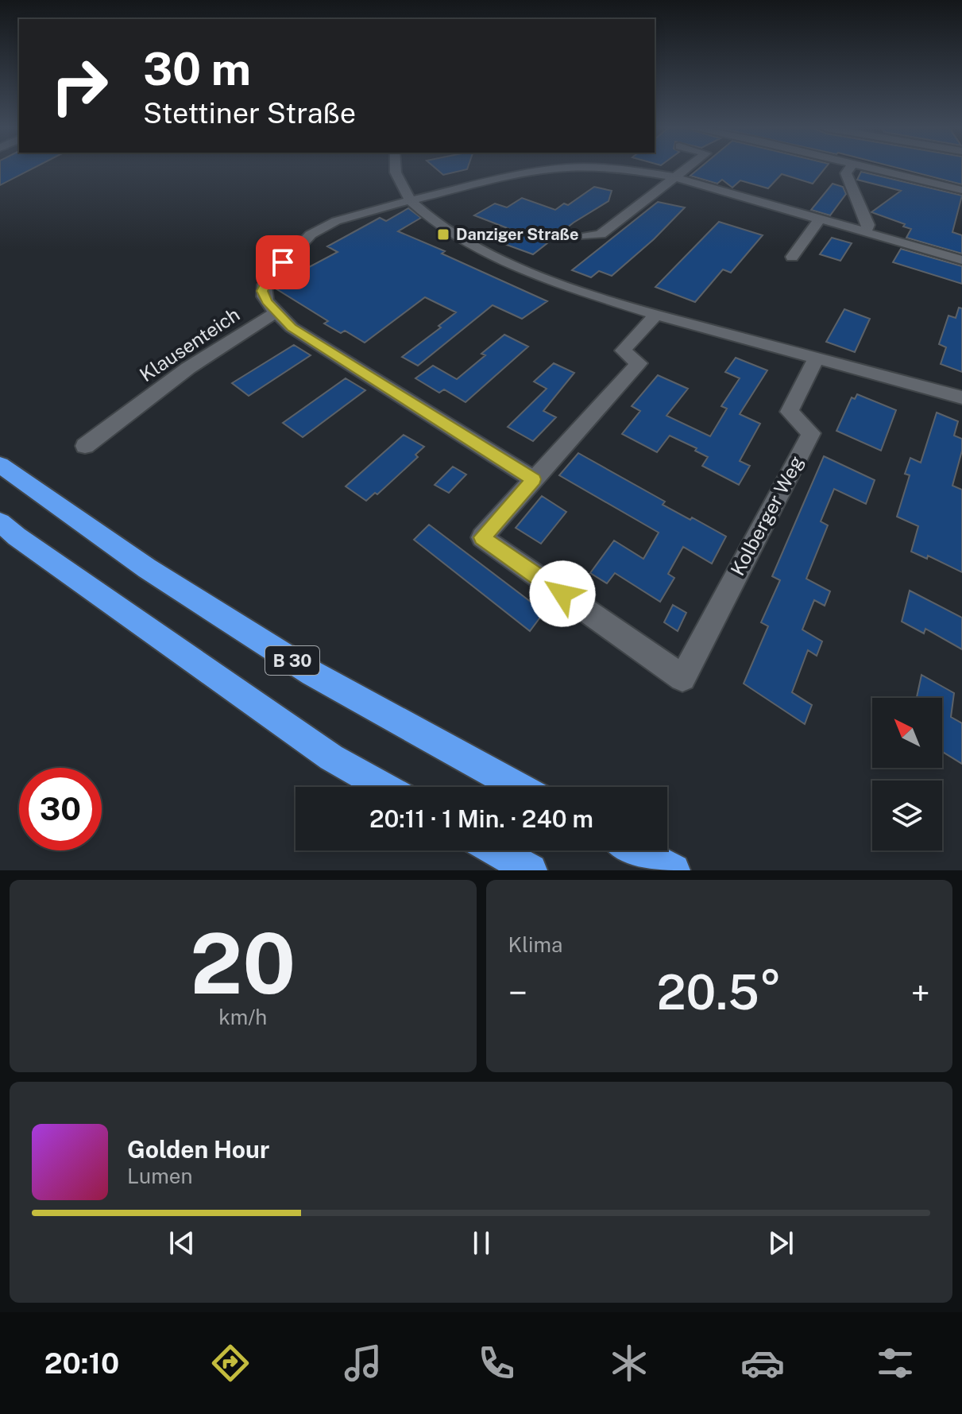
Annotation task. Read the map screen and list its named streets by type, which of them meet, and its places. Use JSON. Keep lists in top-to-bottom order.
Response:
{
  "streets": {
    "highway": ["B 30"],
    "street": ["Klausenteich", "Kolberger Weg"]
  },
  "places": {
    "transit": ["Danziger Straße"]
  },
  "north": "top left",
  "page": {
    "turn": ["30 m", "Stettiner Straße"],
    "limit": "30",
    "trip": "20:11 · 1 Min. · 240 m",
    "tile": [
      ["20", "km/h"],
      "Klima"
    ],
    "heat": ["−", "20.5°", "+"],
    "song": ["Golden Hour", "Lumen"],
    "tabs": "20:10"
  }
}
